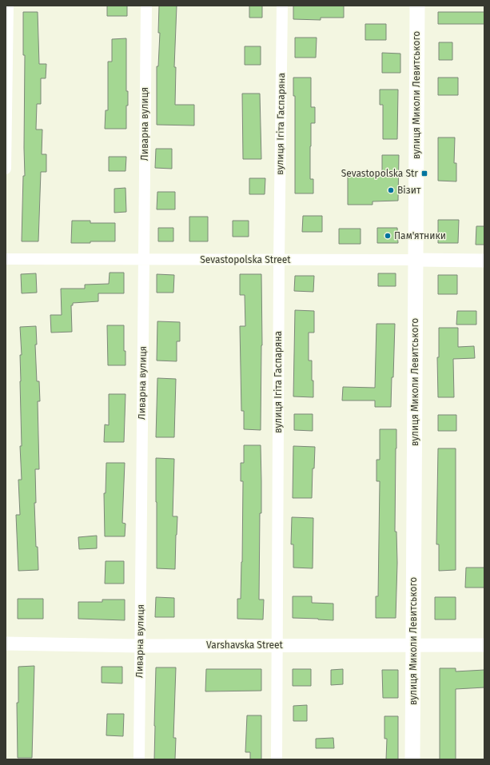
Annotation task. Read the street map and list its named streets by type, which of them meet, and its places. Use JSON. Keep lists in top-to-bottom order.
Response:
{
  "streets": {
    "main road": ["вулиця Миколи Левитського"],
    "street": [
      "Ливарна вулиця",
      "вулиця Ігіта Гаспаряна",
      "Sevastopolska Street",
      "Varshavska Street"
    ]
  },
  "crossings": [
    ["вулиця Миколи Левитського", "Sevastopolska Street"],
    ["вулиця Миколи Левитського", "Varshavska Street"],
    ["Ливарна вулиця", "Sevastopolska Street"],
    ["Ливарна вулиця", "Varshavska Street"],
    ["вулиця Ігіта Гаспаряна", "Sevastopolska Street"],
    ["вулиця Ігіта Гаспаряна", "Varshavska Street"]
  ],
  "places": {
    "transit": ["Sevastopolska Str"],
    "other": ["Візит", "Пам'ятники"]
  }
}
